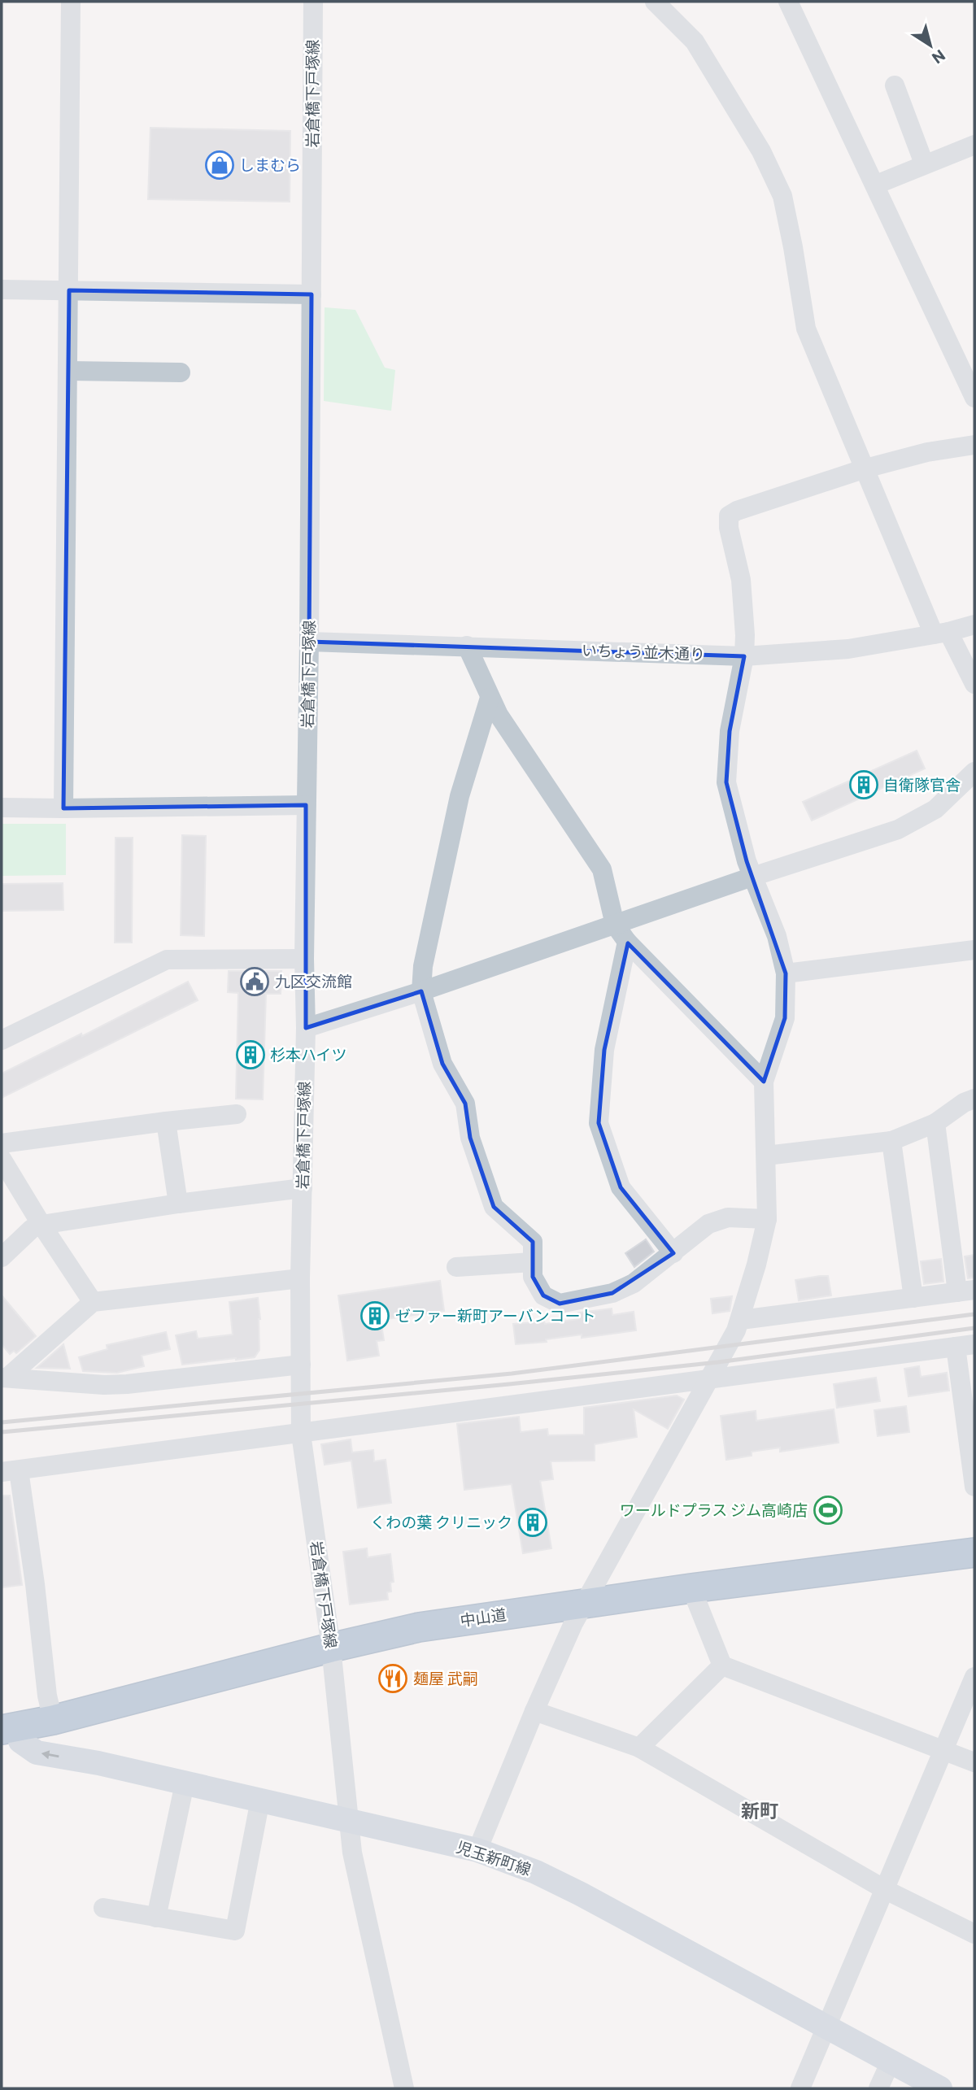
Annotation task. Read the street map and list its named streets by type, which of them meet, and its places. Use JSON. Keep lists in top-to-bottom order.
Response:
{
  "streets": {
    "highway": ["中山道"],
    "main road": ["児玉新町線"],
    "street": ["岩倉橋下戸塚線", "いちょう並木通り"]
  },
  "crossings": [
    ["岩倉橋下戸塚線", "いちょう並木通り"],
    ["岩倉橋下戸塚線", "中山道"],
    ["岩倉橋下戸塚線", "児玉新町線"],
    ["中山道", "児玉新町線"]
  ],
  "districts": ["新町"],
  "places": {
    "shop": ["しまむら"],
    "building": [
      "自衛隊官舎",
      "杉本ハイツ",
      "ゼファー新町アーバンコート",
      "くわの葉 クリニック"
    ],
    "public building": ["九区交流館"],
    "sports": ["ワールドプラス ジム高崎店"],
    "restaurant": ["麺屋 武嗣"]
  },
  "north": "bottom right"
}
